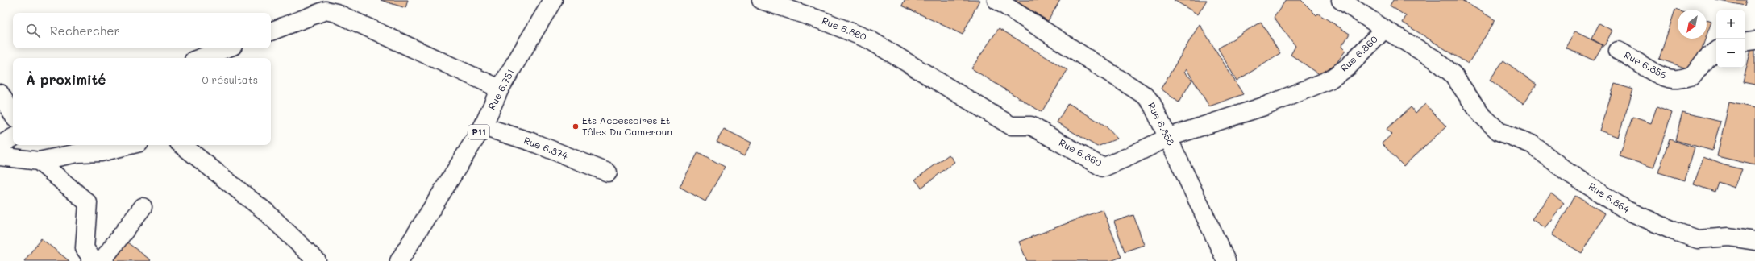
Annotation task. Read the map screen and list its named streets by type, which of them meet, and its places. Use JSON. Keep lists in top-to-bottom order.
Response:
{
  "streets": {
    "street": [
      "Rue 6.860",
      "Rue 6.856",
      "Rue 6.751",
      "Rue 6.858",
      "P11",
      "Rue 6.874",
      "Rue 6.864"
    ]
  },
  "crossings": [
    ["Rue 6.860", "Rue 6.858"],
    ["Rue 6.860", "Rue 6.864"],
    ["Rue 6.751", "Rue 6.874"]
  ],
  "places": ["Ets Accessoires Et Tôles Du Cameroun"],
  "north": "bottom left",
  "page": {
    "map_buttons": ["+", "−"],
    "search": "Rechercher",
    "heading": ["À proximité", "0 résultats"]
  }
}
